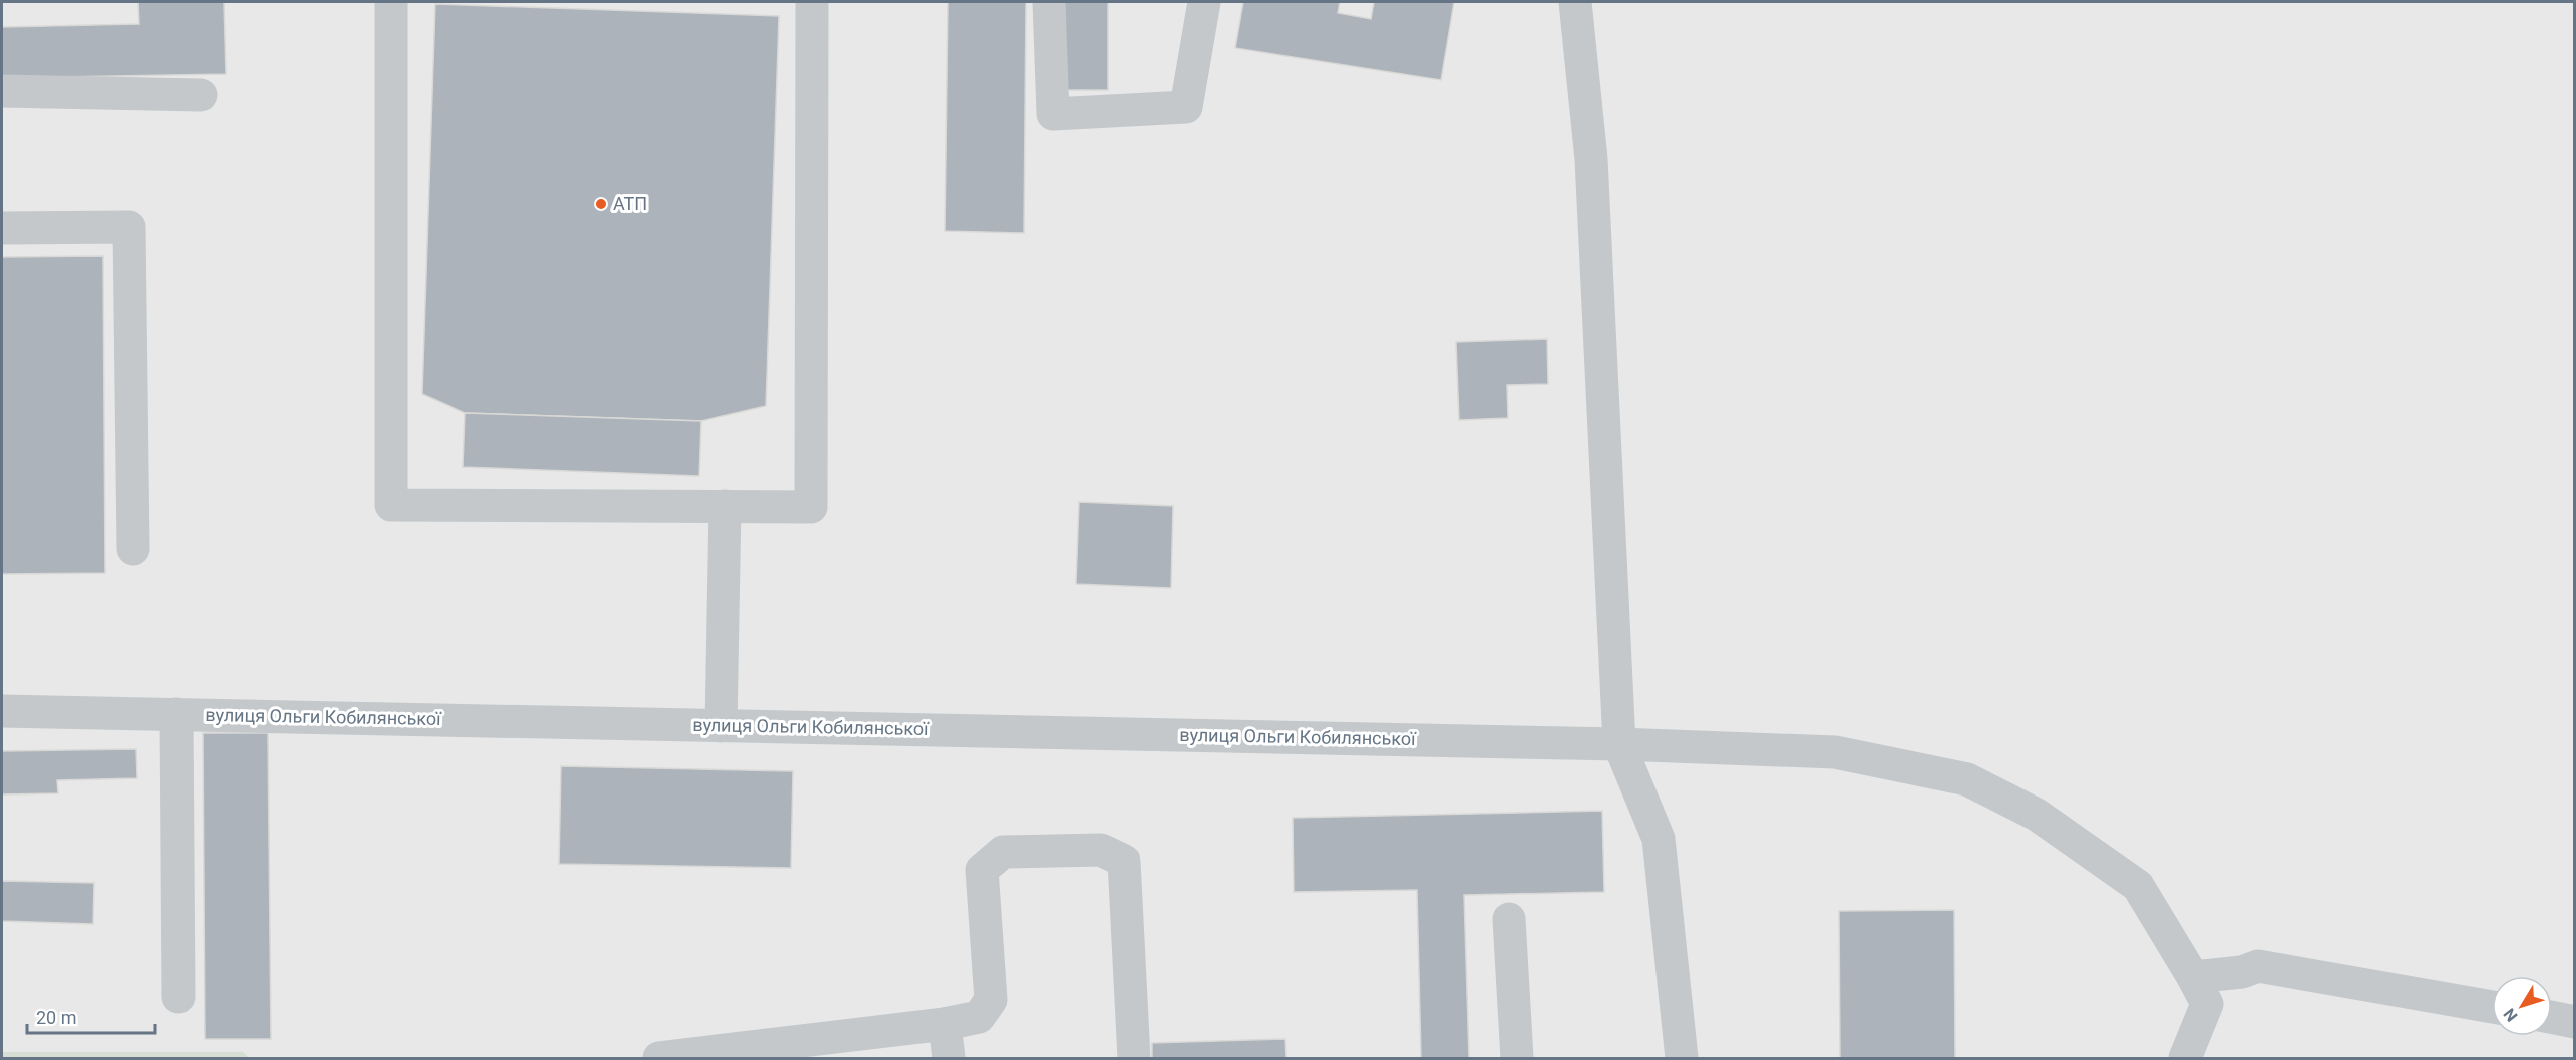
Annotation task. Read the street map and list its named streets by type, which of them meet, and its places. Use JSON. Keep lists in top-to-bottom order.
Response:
{
  "streets": {
    "street": ["вулиця Ольги Кобилянської"]
  },
  "places": ["АТП"],
  "scale_bar": "20 m",
  "north": "bottom left"
}
